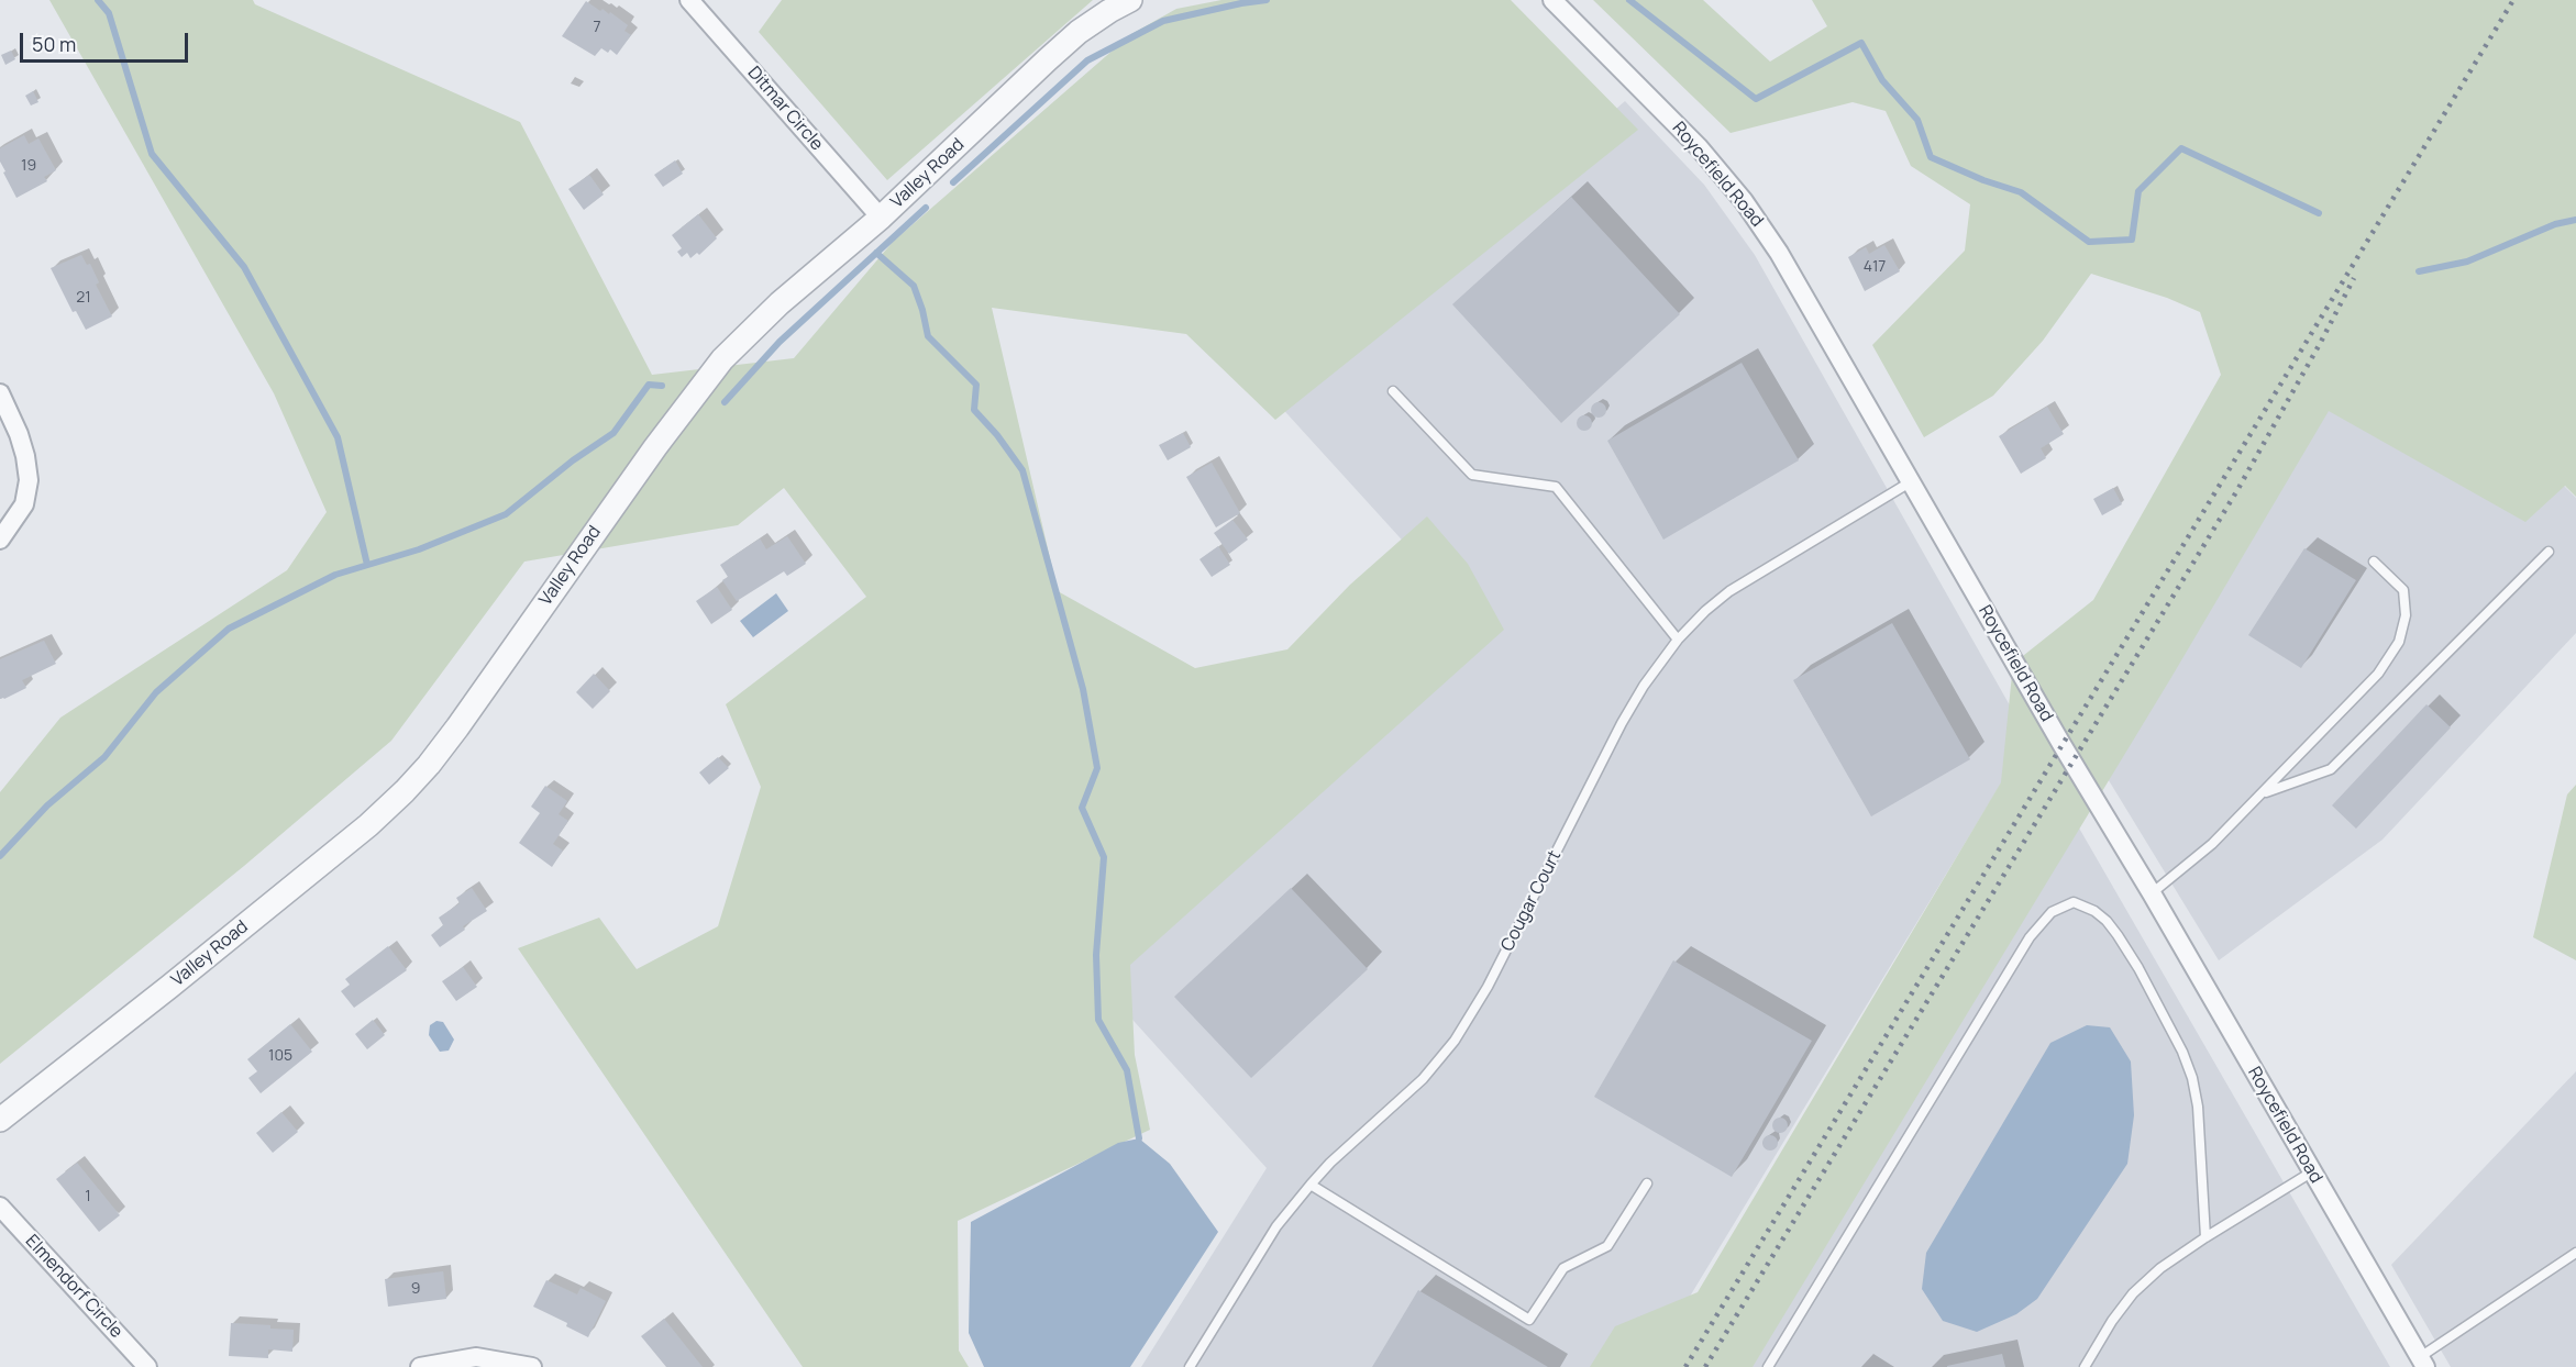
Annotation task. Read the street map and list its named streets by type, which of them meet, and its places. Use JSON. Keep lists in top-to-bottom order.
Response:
{
  "streets": {
    "street": [
      "Ditmar Circle",
      "Valley Road",
      "Roycefield Road",
      "Elmendorf Circle"
    ],
    "lane": ["Cougar Court"]
  },
  "crossings": [
    ["Ditmar Circle", "Valley Road"],
    ["Roycefield Road", "Cougar Court"]
  ],
  "house_numbers": [
    "7",
    "19",
    "417",
    "21",
    "105",
    "1",
    "9"
  ],
  "scale_bar": "50 m"
}
